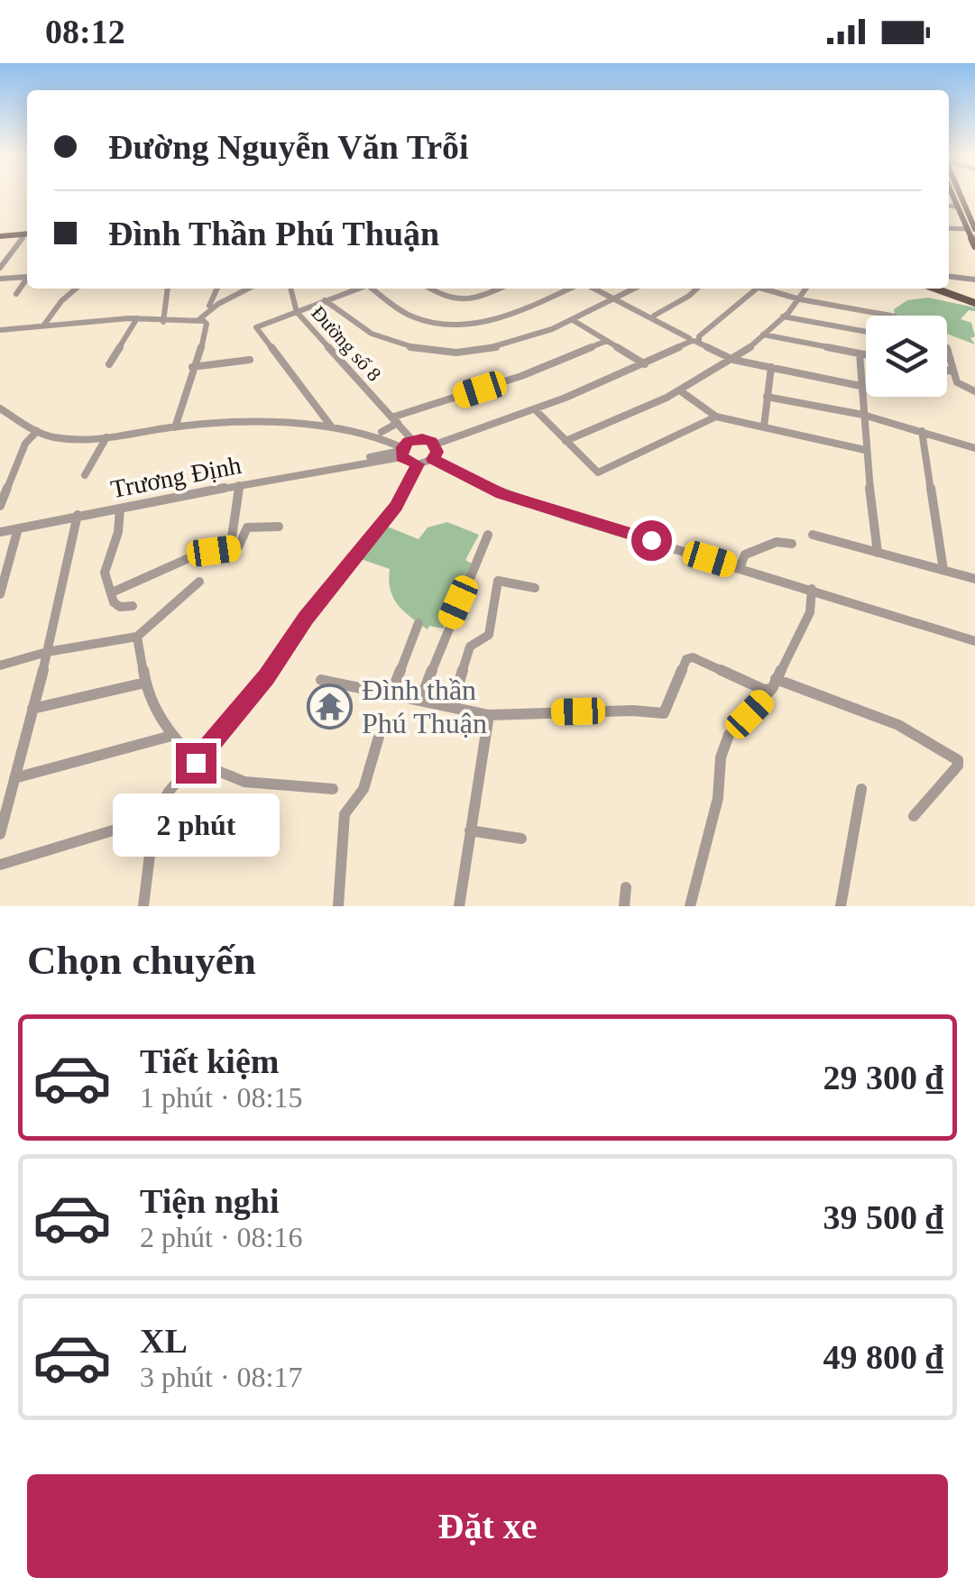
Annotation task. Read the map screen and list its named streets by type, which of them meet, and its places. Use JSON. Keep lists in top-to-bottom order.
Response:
{
  "streets": {
    "street": ["Đường số 8", "Trương Định"]
  },
  "crossings": [
    ["Đường số 8", "Trương Định"]
  ],
  "places": {
    "temple": ["Đình thần Phú Thuận"]
  },
  "page": {
    "status": "08:12",
    "banner": ["Đường Nguyễn Văn Trỗi", "Đình Thần Phú Thuận"],
    "bubble": "2 phút",
    "heading": "Chọn chuyến",
    "list": [
      {
        "name": "Tiết kiệm",
        "note": "1 phút · 08:15",
        "value": "29 300 ₫"
      },
      {
        "name": "Tiện nghi",
        "note": "2 phút · 08:16",
        "value": "39 500 ₫"
      },
      {
        "name": "XL",
        "note": "3 phút · 08:17",
        "value": "49 800 ₫"
      }
    ],
    "buttons": "Đặt xe"
  }
}
